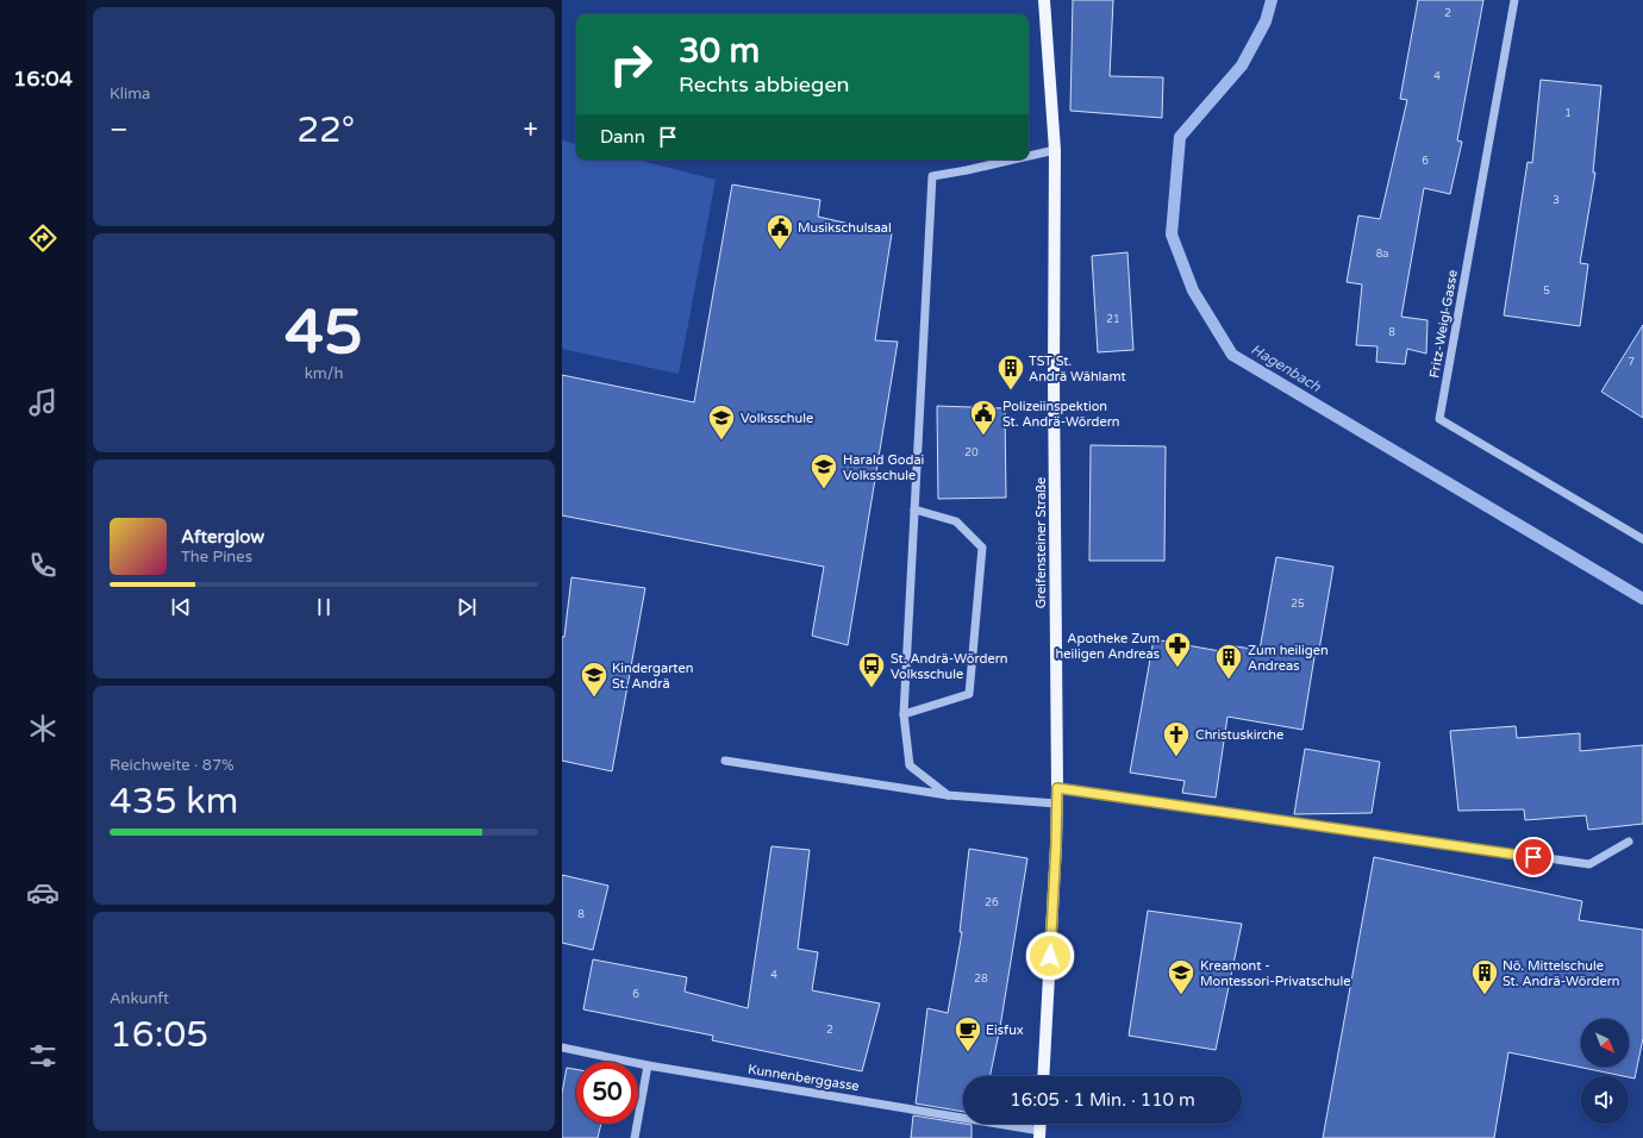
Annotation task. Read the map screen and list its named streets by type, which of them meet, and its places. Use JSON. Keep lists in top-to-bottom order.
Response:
{
  "streets": {
    "main road": ["Greifensteiner Straße"],
    "street": ["Fritz-Weigl-Gasse", "Kunnenberggasse"]
  },
  "water": ["Hagenbach"],
  "places": {
    "public building": ["Musikschulsaal", "Polizeiinspektion St. Andrä-Wördern"],
    "building": ["TST St. Andrä Wählamt", "Zum heiligen Andreas", "Nö. Mittelschule St. Andrä-Wördern"],
    "school or university": [
      "Volksschule",
      "Harald Godai Volksschule",
      "Kindergarten St. Andrä",
      "Kreamont - Montessori-Privatschule"
    ],
    "pharmacy": ["Apotheke Zum heiligen Andreas"],
    "bus stop": ["St. Andrä-Wördern Volksschule"],
    "church": ["Christuskirche"],
    "cafe": ["Eisfux"]
  },
  "house_numbers": [
    "2",
    "4",
    "1",
    "6",
    "3",
    "8a",
    "5",
    "21",
    "8",
    "7",
    "20",
    "25",
    "26",
    "8",
    "4",
    "28",
    "6",
    "2"
  ],
  "north": "bottom right",
  "page": {
    "tabs": "16:04",
    "tile": [
      "Klima",
      ["45", "km/h"],
      ["Reichweite · 87%", "435 km"],
      ["Ankunft", "16:05"]
    ],
    "turn": ["30 m", "Rechts abbiegen"],
    "heat": ["−", "22°", "+"],
    "then": "Dann",
    "song": ["Afterglow", "The Pines"],
    "limit": "50",
    "trip": "16:05 · 1 Min. · 110 m"
  }
}
